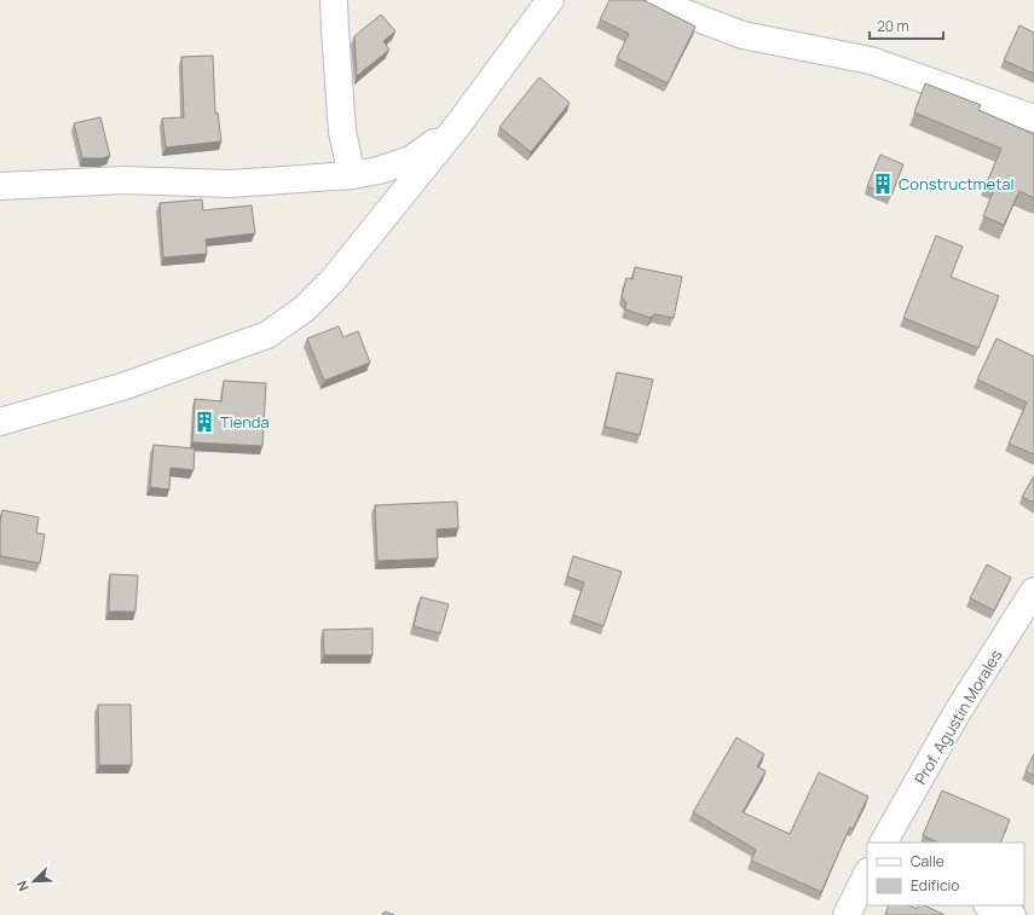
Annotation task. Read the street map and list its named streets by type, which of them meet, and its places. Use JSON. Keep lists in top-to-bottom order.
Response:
{
  "streets": {
    "street": ["Prof. Agustin Morales"]
  },
  "places": {
    "building": ["Constructmetal", "Tienda"]
  },
  "legend": ["Calle", "Edificio"],
  "scale_bar": "20 m",
  "north": "bottom left"
}
